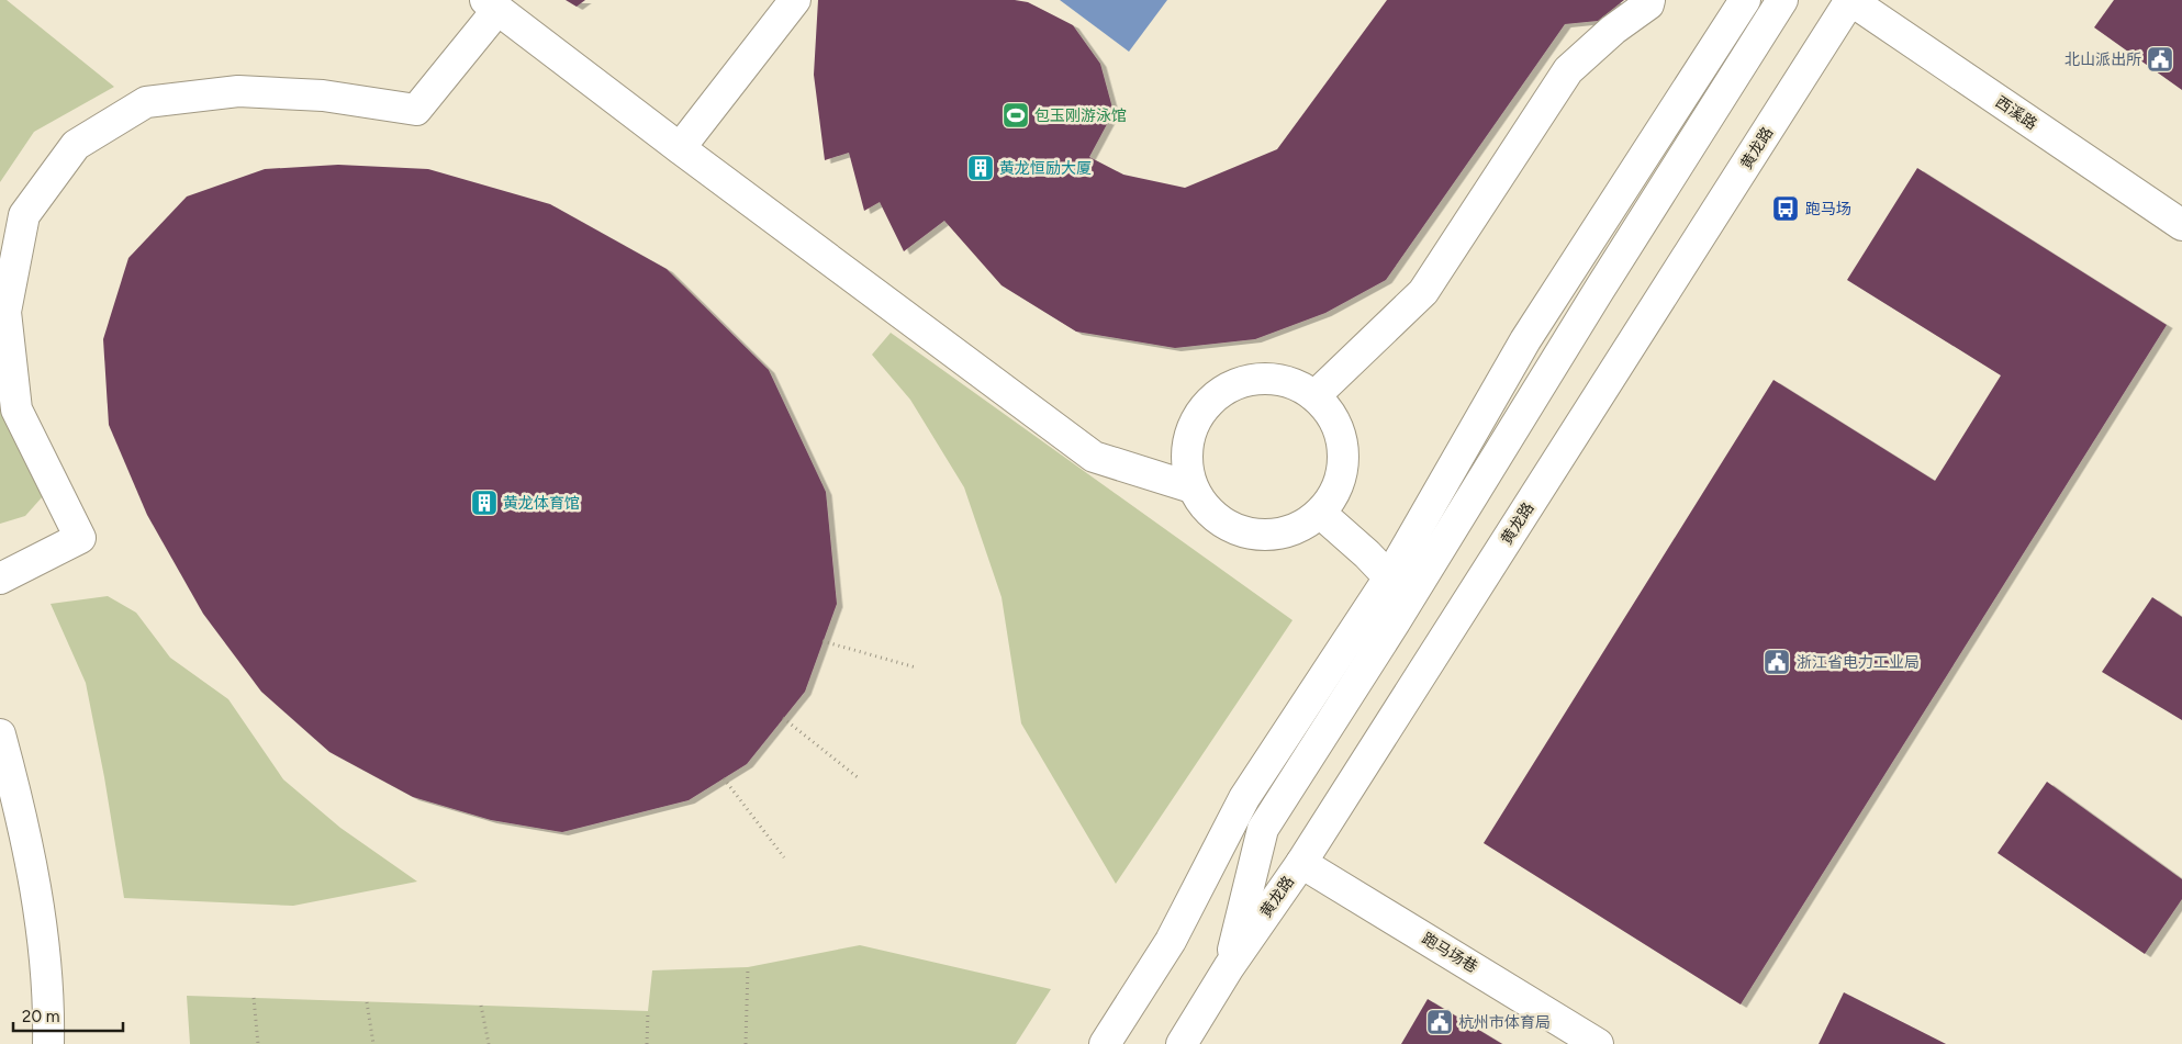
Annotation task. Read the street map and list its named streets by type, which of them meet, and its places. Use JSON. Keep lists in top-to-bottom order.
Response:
{
  "streets": {
    "street": ["西溪路", "黄龙路", "跑马场巷"]
  },
  "crossings": [
    ["西溪路", "黄龙路"],
    ["黄龙路", "跑马场巷"]
  ],
  "places": {
    "public building": ["北山派出所", "浙江省电力工业局", "杭州市体育局"],
    "sports": ["包玉刚游泳馆"],
    "building": ["黄龙恒励大厦", "黄龙体育馆"],
    "bus stop": ["跑马场"]
  },
  "scale_bar": "20 m"
}
